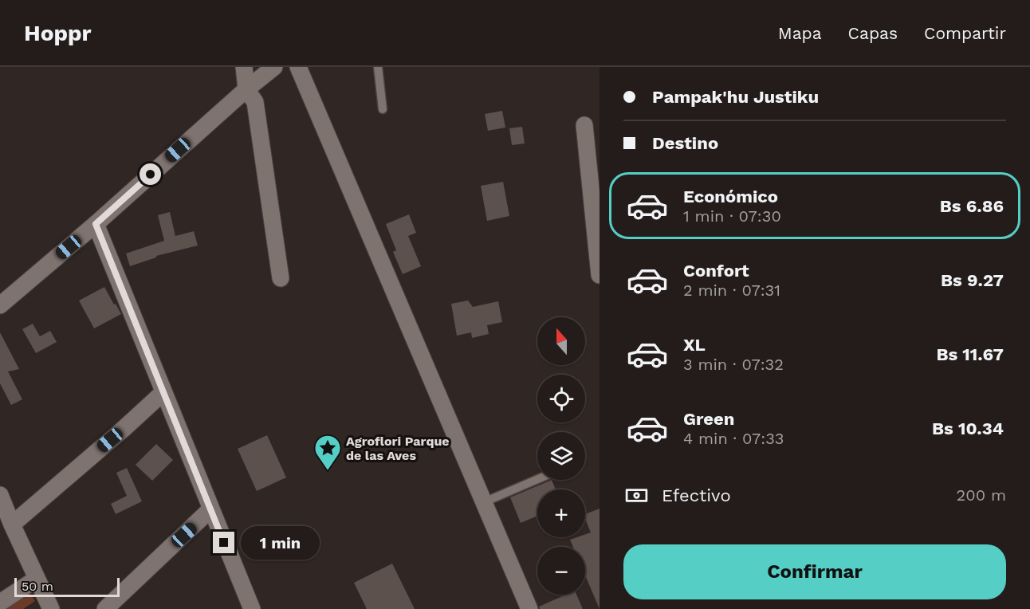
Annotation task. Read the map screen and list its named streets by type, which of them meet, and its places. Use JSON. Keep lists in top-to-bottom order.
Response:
{
  "places": {
    "place": ["Agroflori Parque de las Aves"]
  },
  "scale_bar": "50 m",
  "north": "top",
  "page": {
    "header": "Hoppr",
    "nav": ["Mapa", "Capas", "Compartir"],
    "banner": ["Pampak'hu Justiku", "Destino"],
    "list": [
      {
        "name": "Económico",
        "note": "1 min · 07:30",
        "value": "Bs 6.86"
      },
      {
        "name": "Confort",
        "note": "2 min · 07:31",
        "value": "Bs 9.27"
      },
      {
        "name": "XL",
        "note": "3 min · 07:32",
        "value": "Bs 11.67"
      },
      {
        "name": "Green",
        "note": "4 min · 07:33",
        "value": "Bs 10.34"
      }
    ],
    "map_buttons": ["+", "−"],
    "pay": ["Efectivo", "200 m"],
    "bubble": "1 min",
    "buttons": "Confirmar",
    "scale": "50 m"
  }
}
